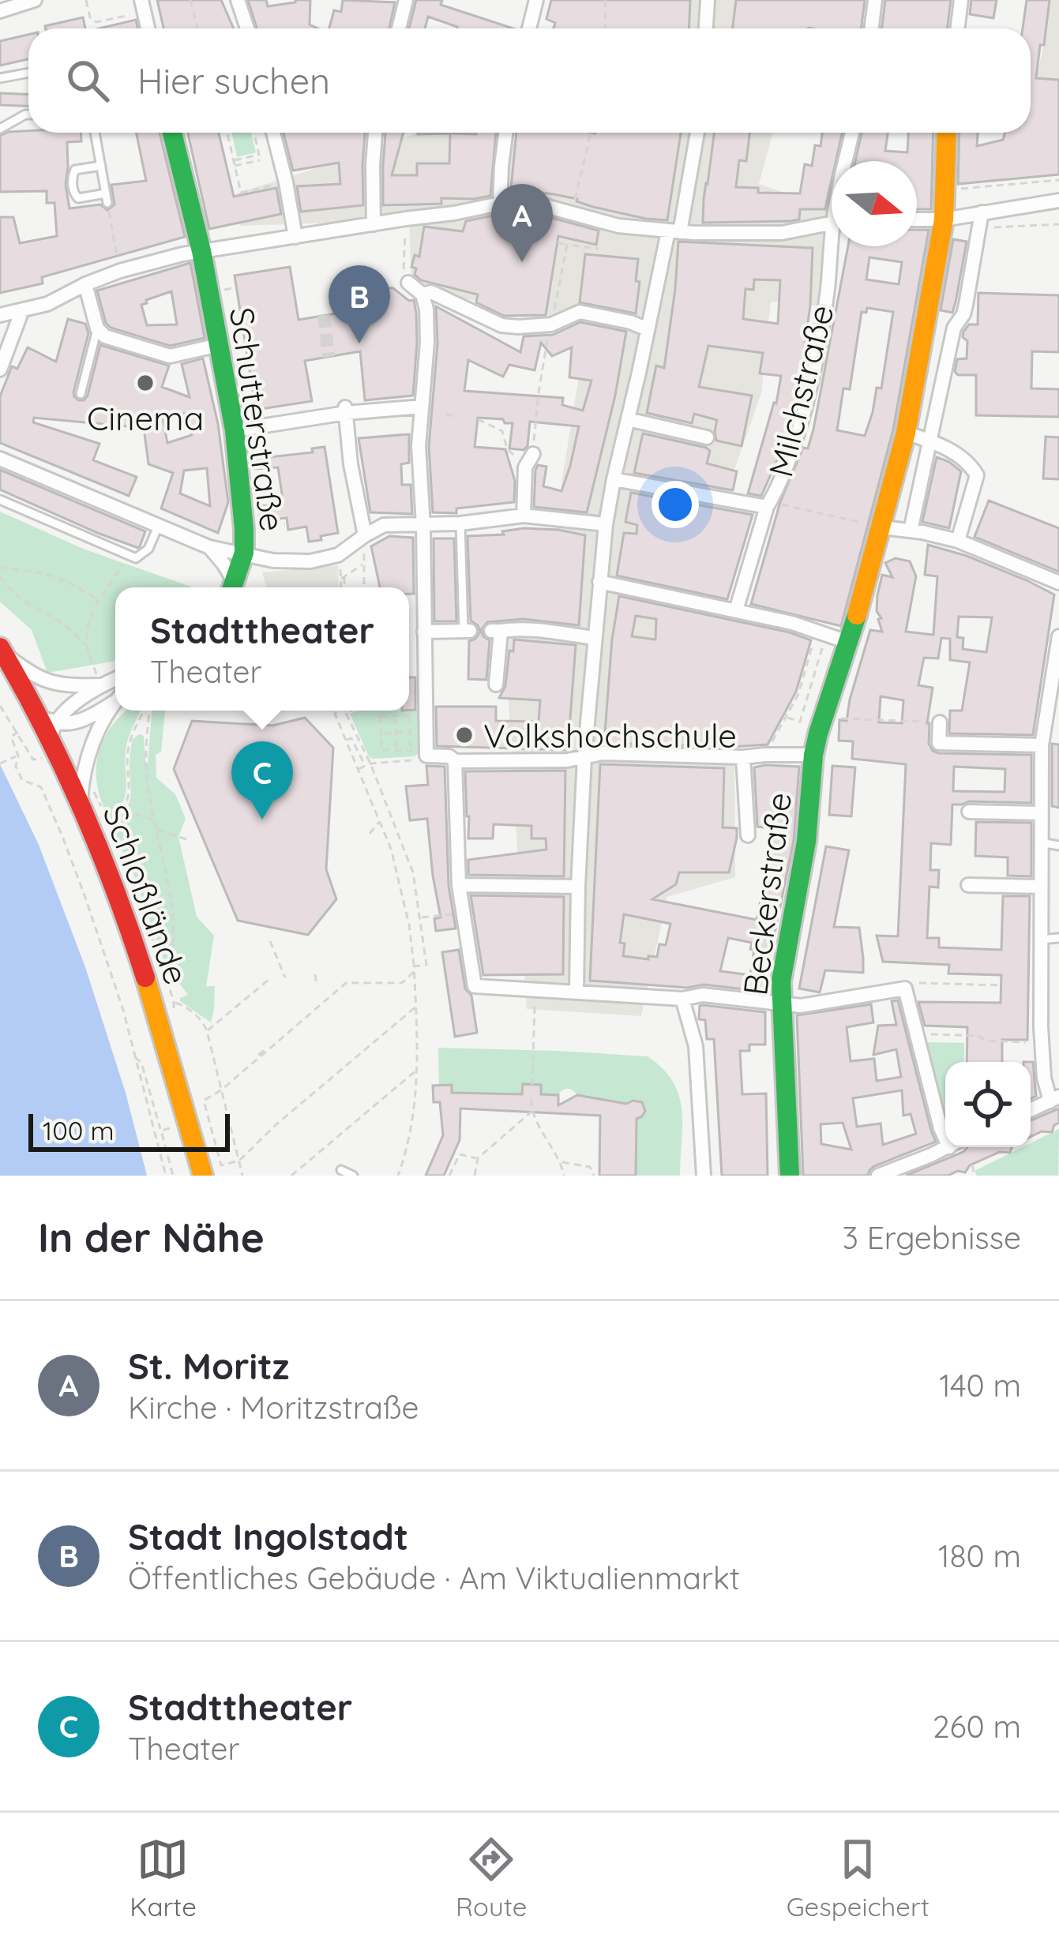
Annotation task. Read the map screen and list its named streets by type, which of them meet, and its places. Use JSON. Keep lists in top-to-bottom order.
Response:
{
  "streets": {
    "street": [
      "Milchstraße",
      "Schutterstraße",
      "Beckerstraße",
      "Schloßlände"
    ]
  },
  "places": ["Cinema", "Volkshochschule"],
  "scale_bar": "100 m",
  "north": "right",
  "page": {
    "search": "Hier suchen",
    "pins": ["A", "B", "C"],
    "popup": ["Stadttheater", "Theater"],
    "scale": "100 m",
    "heading": ["In der Nähe", "3 Ergebnisse"],
    "list": [
      {
        "mark": "A",
        "name": "St. Moritz",
        "note": "Kirche · Moritzstraße",
        "value": "140 m"
      },
      {
        "mark": "B",
        "name": "Stadt Ingolstadt",
        "note": "Öffentliches Gebäude · Am Viktualienmarkt",
        "value": "180 m"
      },
      {
        "mark": "C",
        "name": "Stadttheater",
        "note": "Theater",
        "value": "260 m"
      }
    ],
    "nav": ["Karte", "Route", "Gespeichert"]
  }
}
